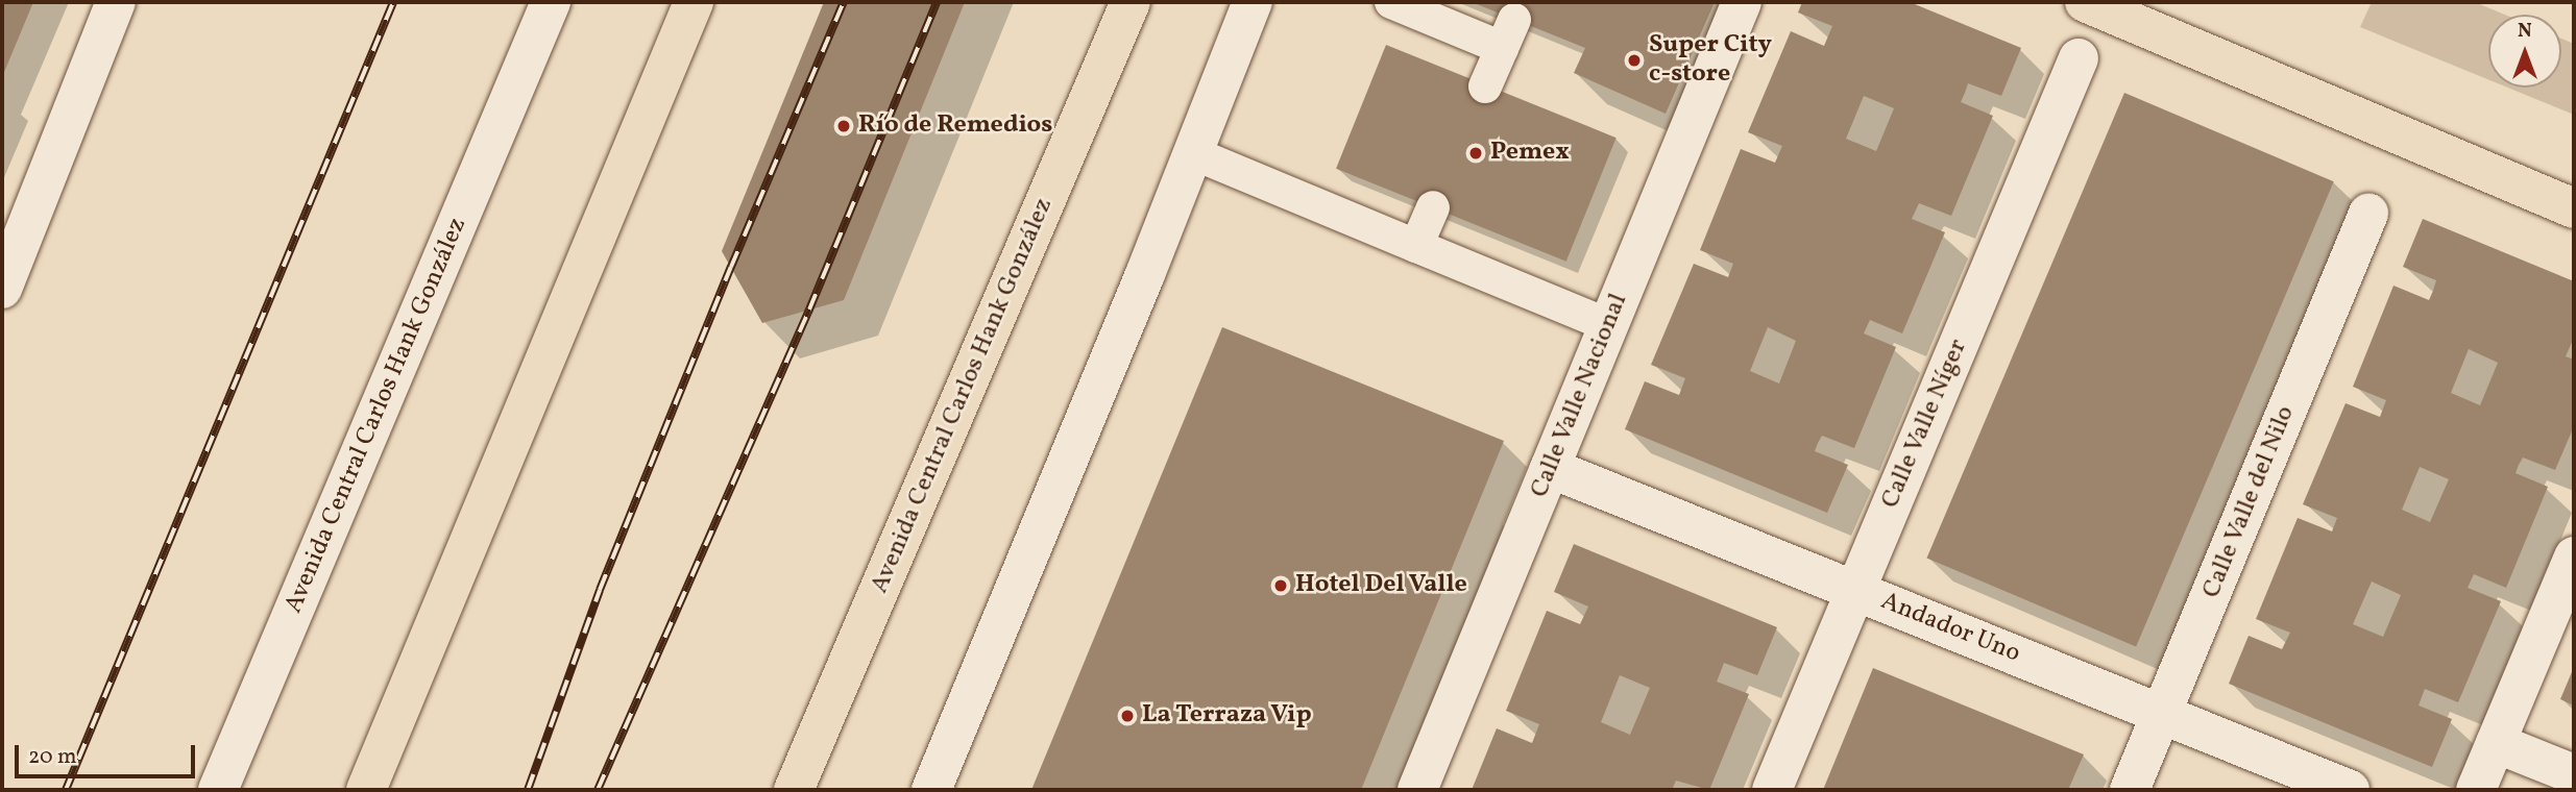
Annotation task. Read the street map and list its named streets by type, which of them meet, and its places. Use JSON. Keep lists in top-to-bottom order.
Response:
{
  "streets": {
    "highway": ["Avenida Central Carlos Hank González"],
    "street": [
      "Calle Valle Nacional",
      "Calle Valle Níger",
      "Calle Valle del Nilo",
      "Andador Uno"
    ]
  },
  "crossings": [
    ["Calle Valle Nacional", "Andador Uno"],
    ["Calle Valle Níger", "Andador Uno"],
    ["Calle Valle del Nilo", "Andador Uno"]
  ],
  "places": [
    "Super City c-store",
    "Río de Remedios",
    "Pemex",
    "Hotel Del Valle",
    "La Terraza Vip"
  ],
  "scale_bar": "20 m",
  "north": "top"
}
